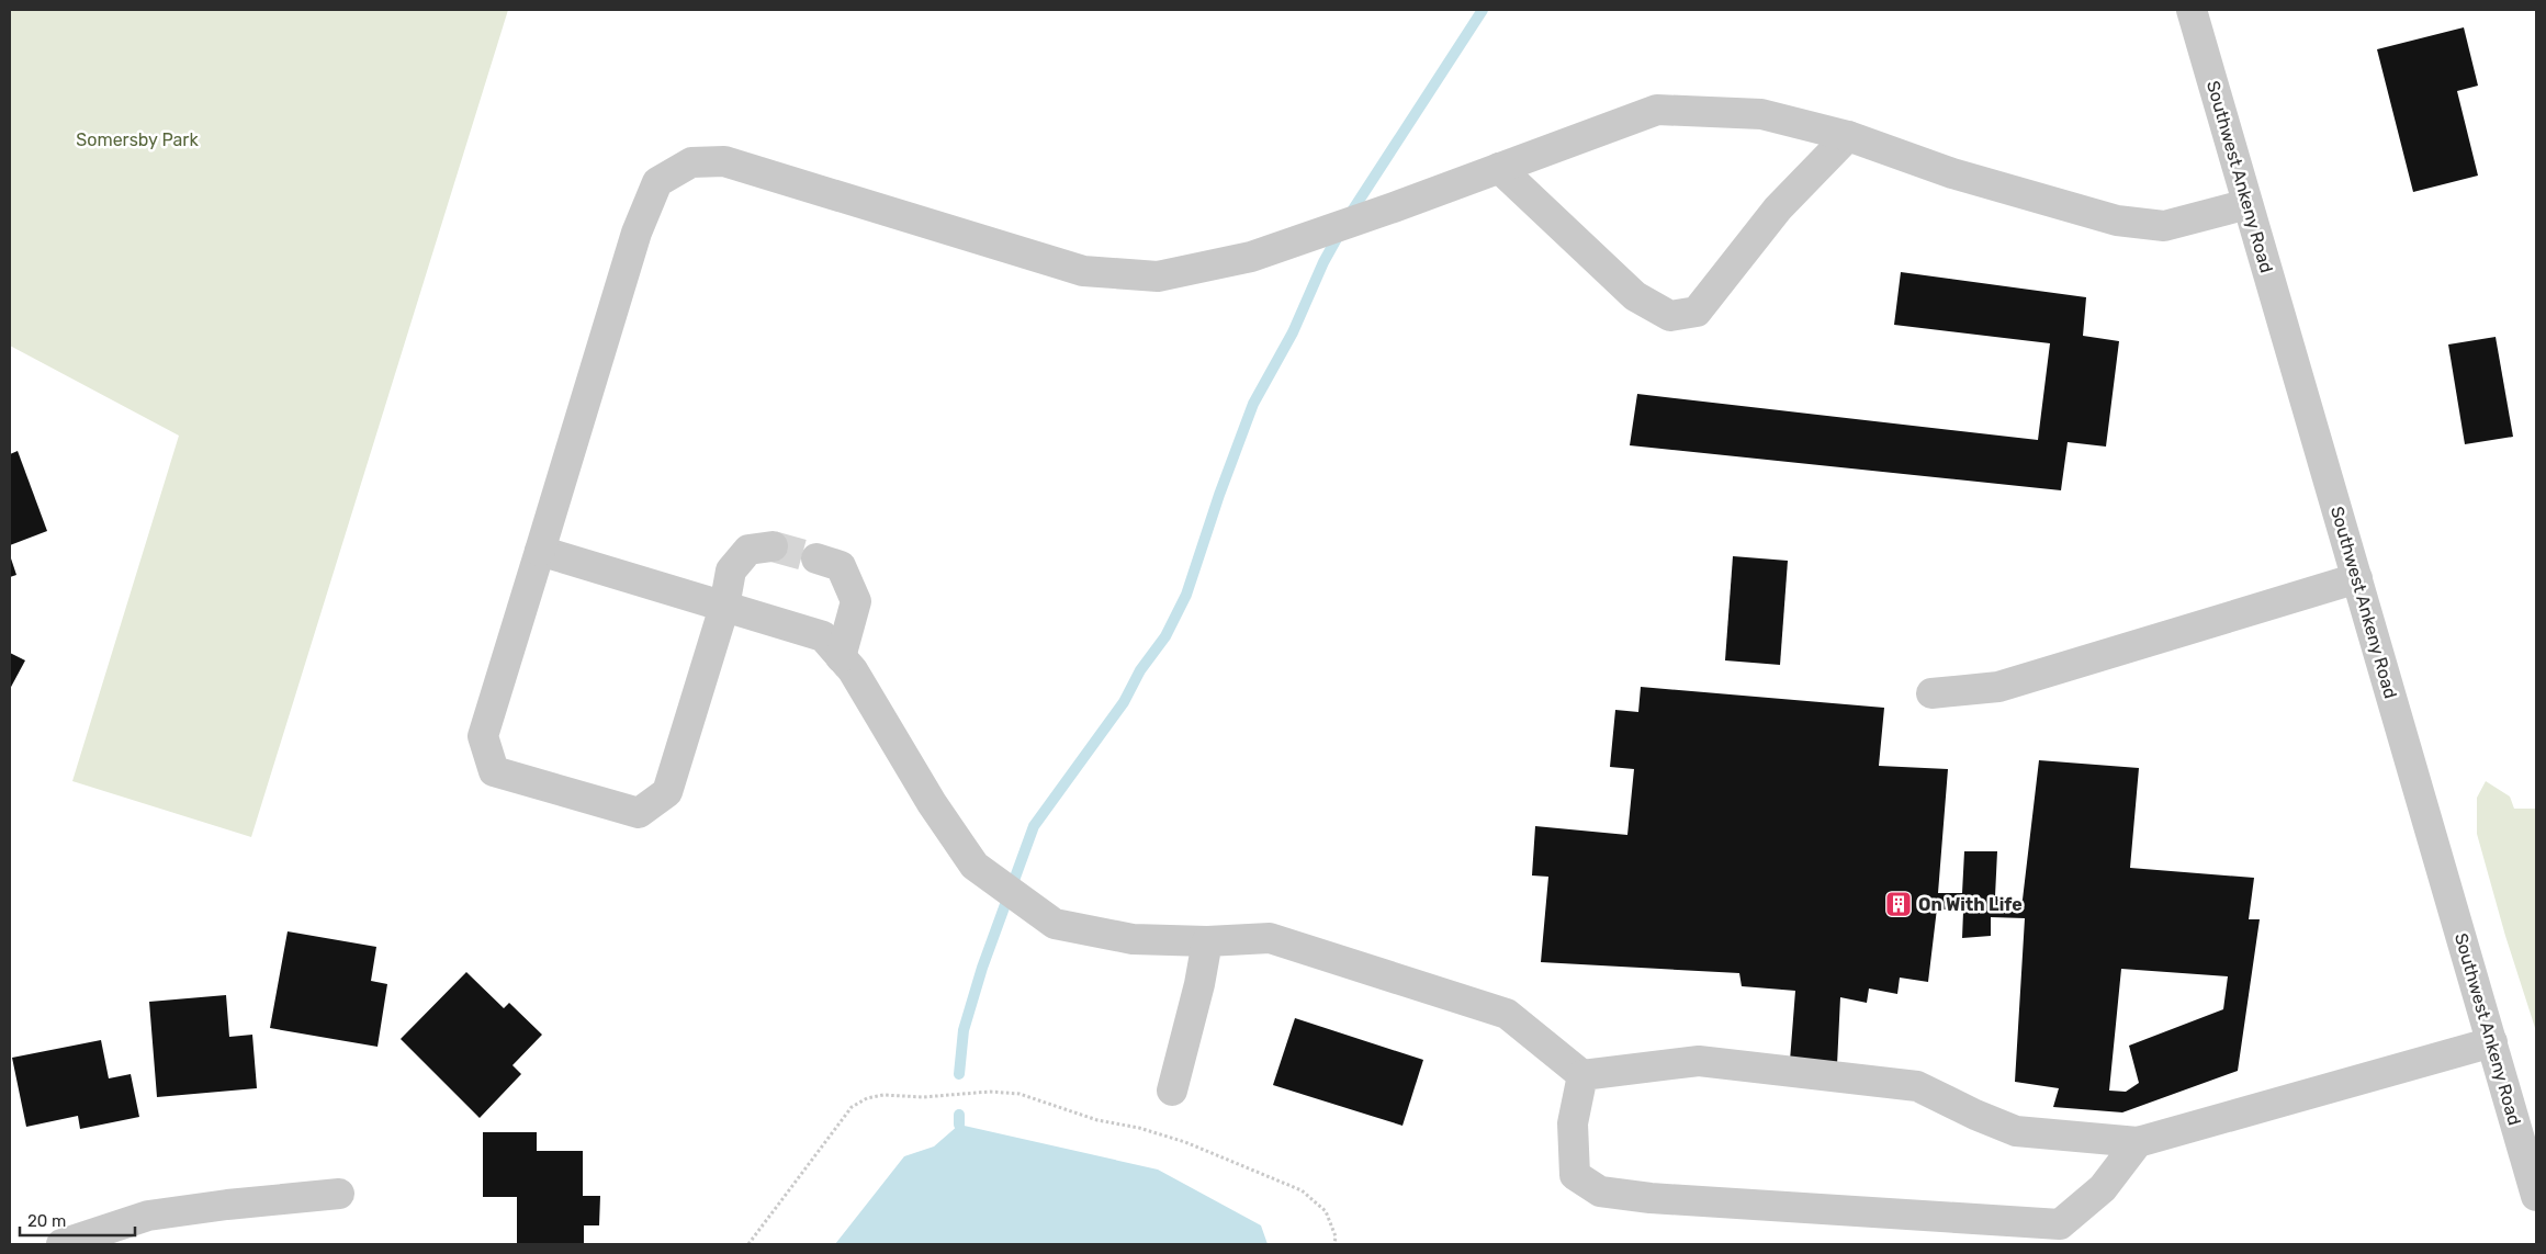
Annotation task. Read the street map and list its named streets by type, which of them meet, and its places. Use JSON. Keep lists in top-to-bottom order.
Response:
{
  "streets": {
    "street": ["Southwest Ankeny Road"]
  },
  "parks": ["Somersby Park"],
  "places": {
    "building": ["On With Life"]
  },
  "scale_bar": "20 m"
}
